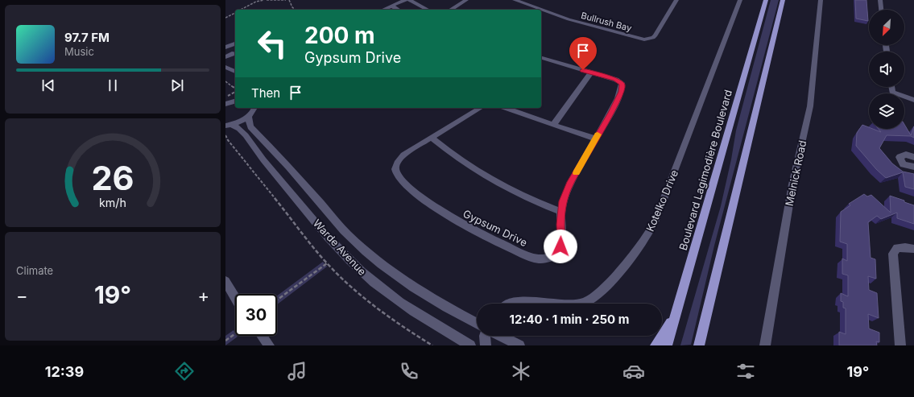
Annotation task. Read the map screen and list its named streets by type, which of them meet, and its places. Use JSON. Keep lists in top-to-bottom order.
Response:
{
  "streets": {
    "main road": ["Boulevard Lagimodière Boulevard"],
    "street": [
      "Bullrush Bay",
      "Melnick Road",
      "Kotelko Drive",
      "Gypsum Drive",
      "Warde Avenue"
    ]
  },
  "north": "bottom left",
  "page": {
    "turn": ["200 m", "Gypsum Drive"],
    "song": ["97.7 FM", "Music"],
    "then": "Then",
    "tile": "Climate",
    "heat": ["−", "19°", "+"],
    "limit": "30",
    "trip": "12:40 · 1 min · 250 m",
    "tabs": ["12:39", "19°"],
    "gauge": ["26", "km/h"]
  }
}
